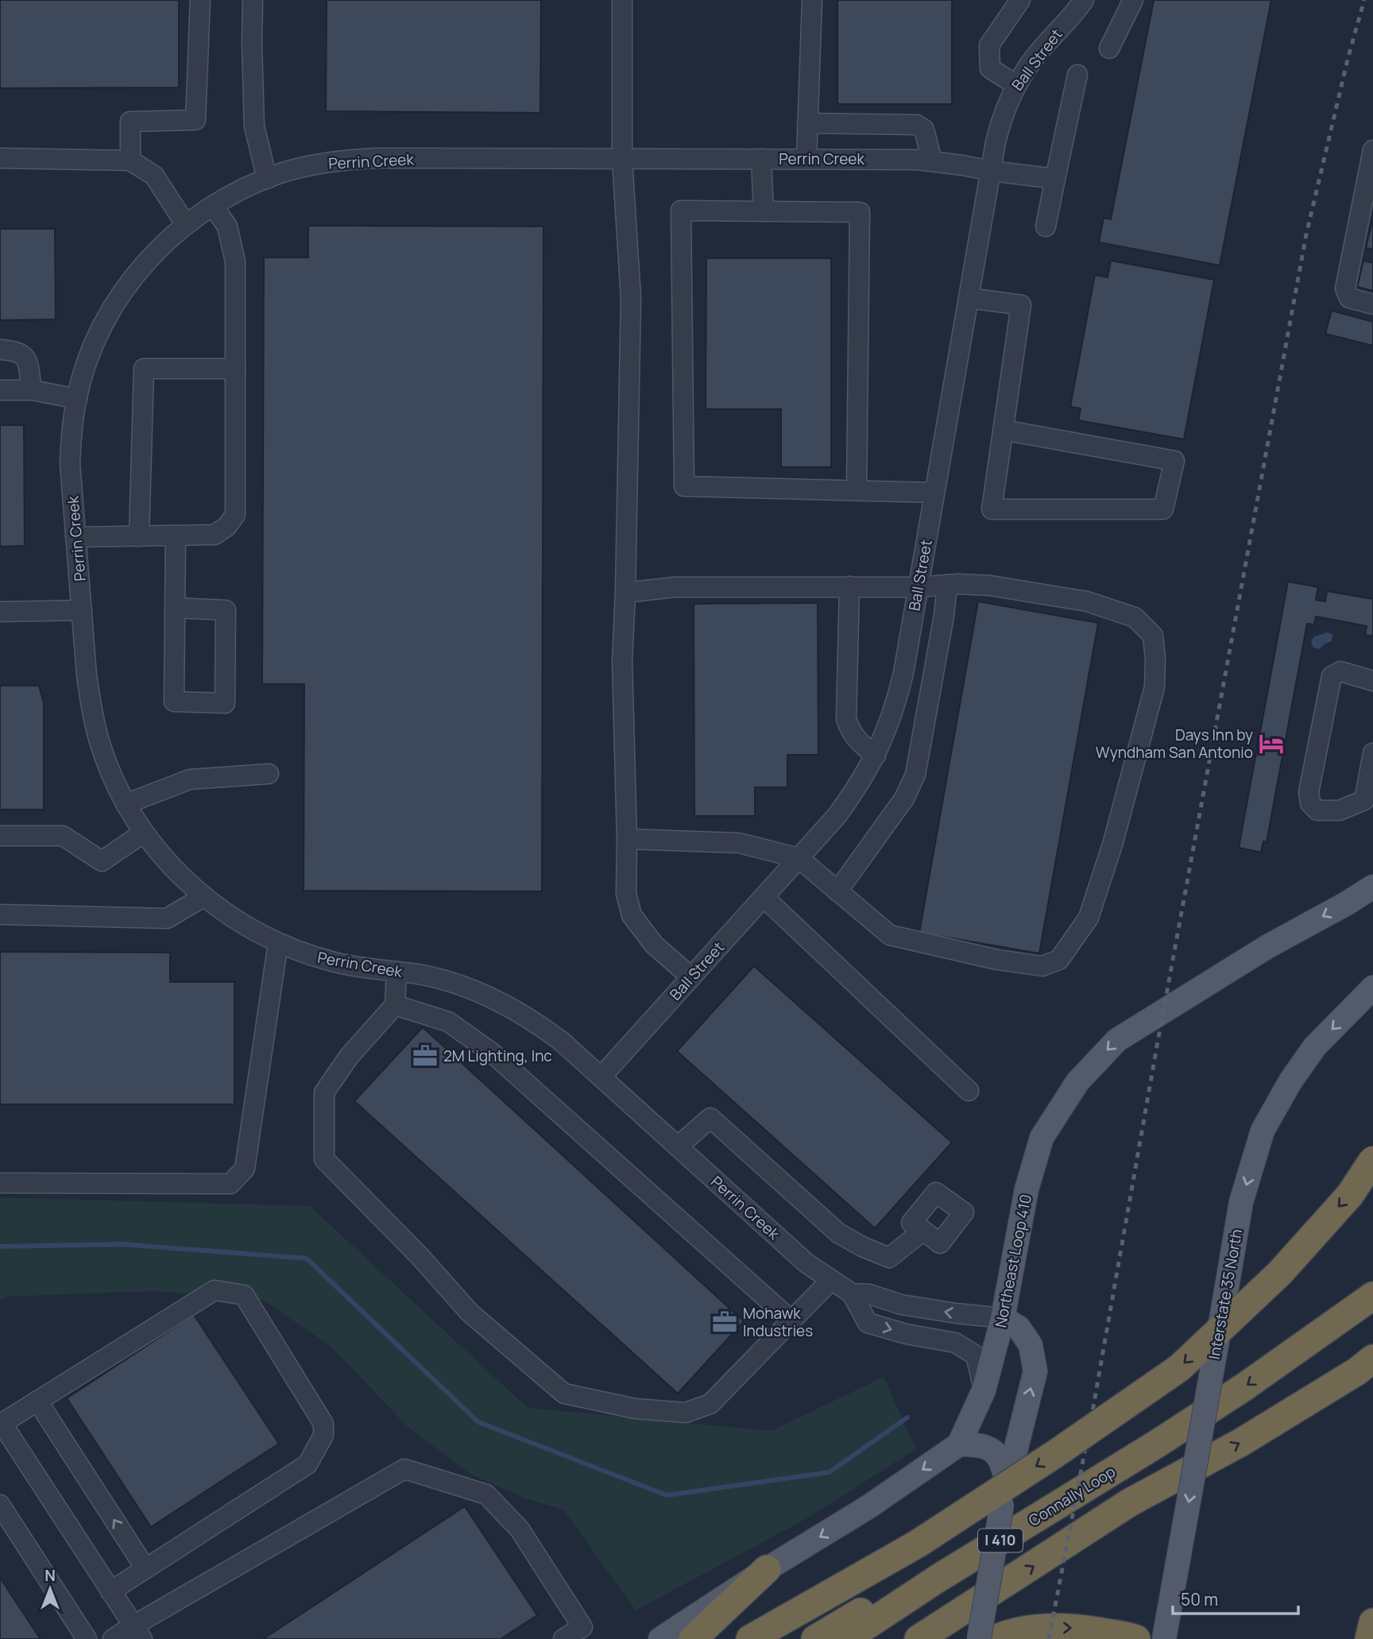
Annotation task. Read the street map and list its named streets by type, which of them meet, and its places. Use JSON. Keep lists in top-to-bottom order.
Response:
{
  "streets": {
    "highway": ["Connally Loop", "I 410"],
    "main road": ["Northeast Loop 410", "Interstate 35 North"],
    "street": ["Ball Street", "Perrin Creek"]
  },
  "crossings": [
    ["Ball Street", "Perrin Creek"],
    ["Perrin Creek", "Northeast Loop 410"],
    ["Connally Loop", "I 410"]
  ],
  "one_way": ["Northeast Loop 410", "Interstate 35 North"],
  "places": {
    "hotel": ["Days Inn by Wyndham San Antonio"],
    "office": ["2M Lighting, Inc", "Mohawk Industries"]
  },
  "scale_bar": "50 m",
  "north": "top"
}
